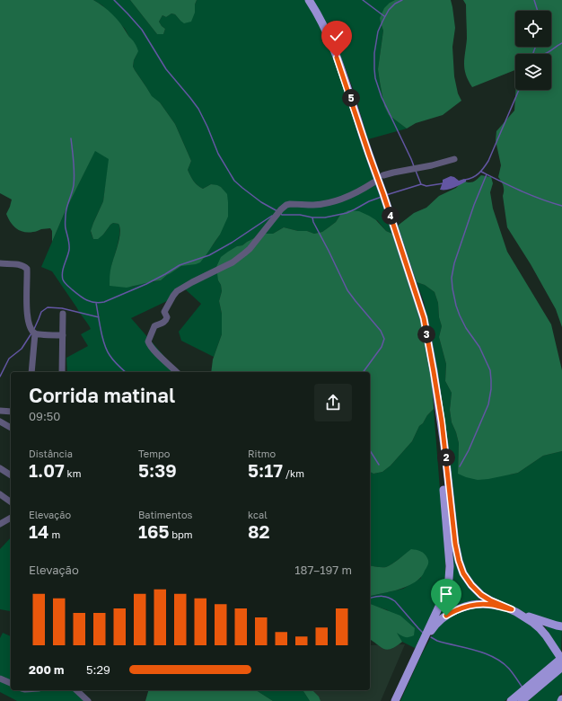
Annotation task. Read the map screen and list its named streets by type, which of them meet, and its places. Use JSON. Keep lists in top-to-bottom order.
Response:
{
  "page": {
    "pins": [
      "5",
      "4",
      "3",
      "2"
    ],
    "heading": ["Corrida matinal", "09:50"],
    "stats": [
      ["Distância", "1.07 km"],
      ["Tempo", "5:39"],
      ["Ritmo", "5:17 /km"],
      ["Elevação", "14 m"],
      ["Batimentos", "165 bpm"],
      ["kcal", "82"]
    ],
    "chart": ["Elevação", "187–197 m"],
    "list": [
      {
        "name": "200 m",
        "note": "5:29"
      }
    ]
  }
}
